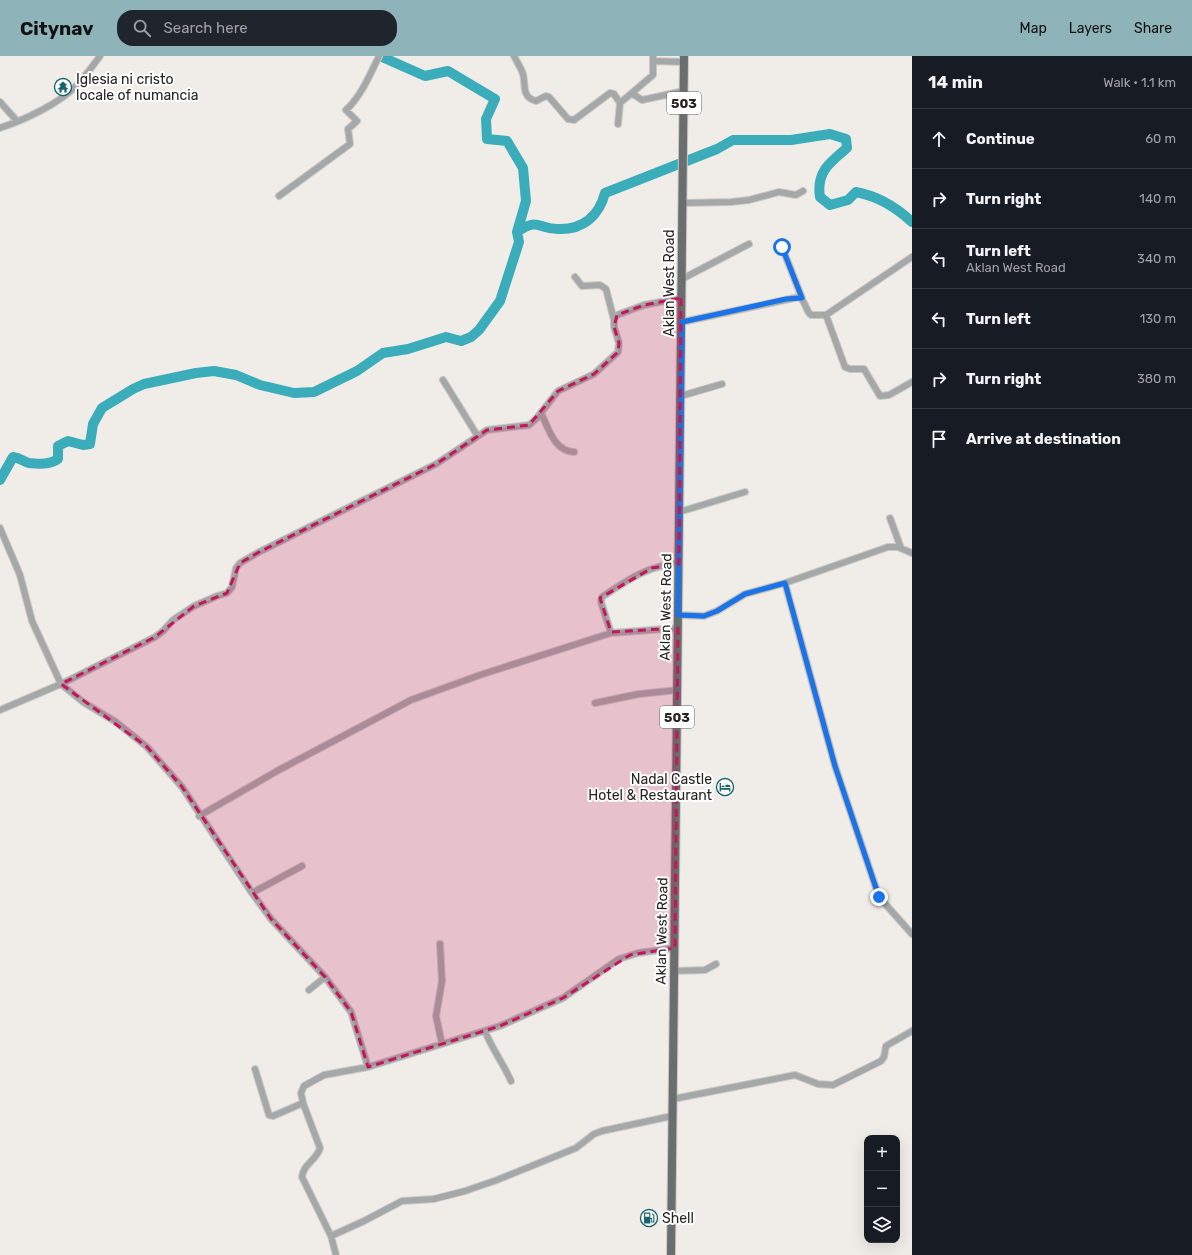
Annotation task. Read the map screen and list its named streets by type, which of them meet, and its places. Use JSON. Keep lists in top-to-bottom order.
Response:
{
  "streets": {
    "main road": ["503", "Aklan West Road"]
  },
  "places": {
    "temple": ["Iglesia ni cristo locale of numancia"],
    "hotel": ["Nadal Castle Hotel & Restaurant"],
    "fuel station": ["Shell"]
  },
  "page": {
    "header": "Citynav",
    "search": "Search here",
    "nav": ["Map", "Layers", "Share"],
    "heading": ["14 min", "Walk · 1.1 km"],
    "list": [
      ["Continue", "60 m"],
      ["Turn right", "140 m"],
      ["Turn left", "Aklan West Road", "340 m"],
      ["Turn left", "130 m"],
      ["Turn right", "380 m"],
      "Arrive at destination"
    ],
    "map_buttons": ["+", "−"]
  }
}
